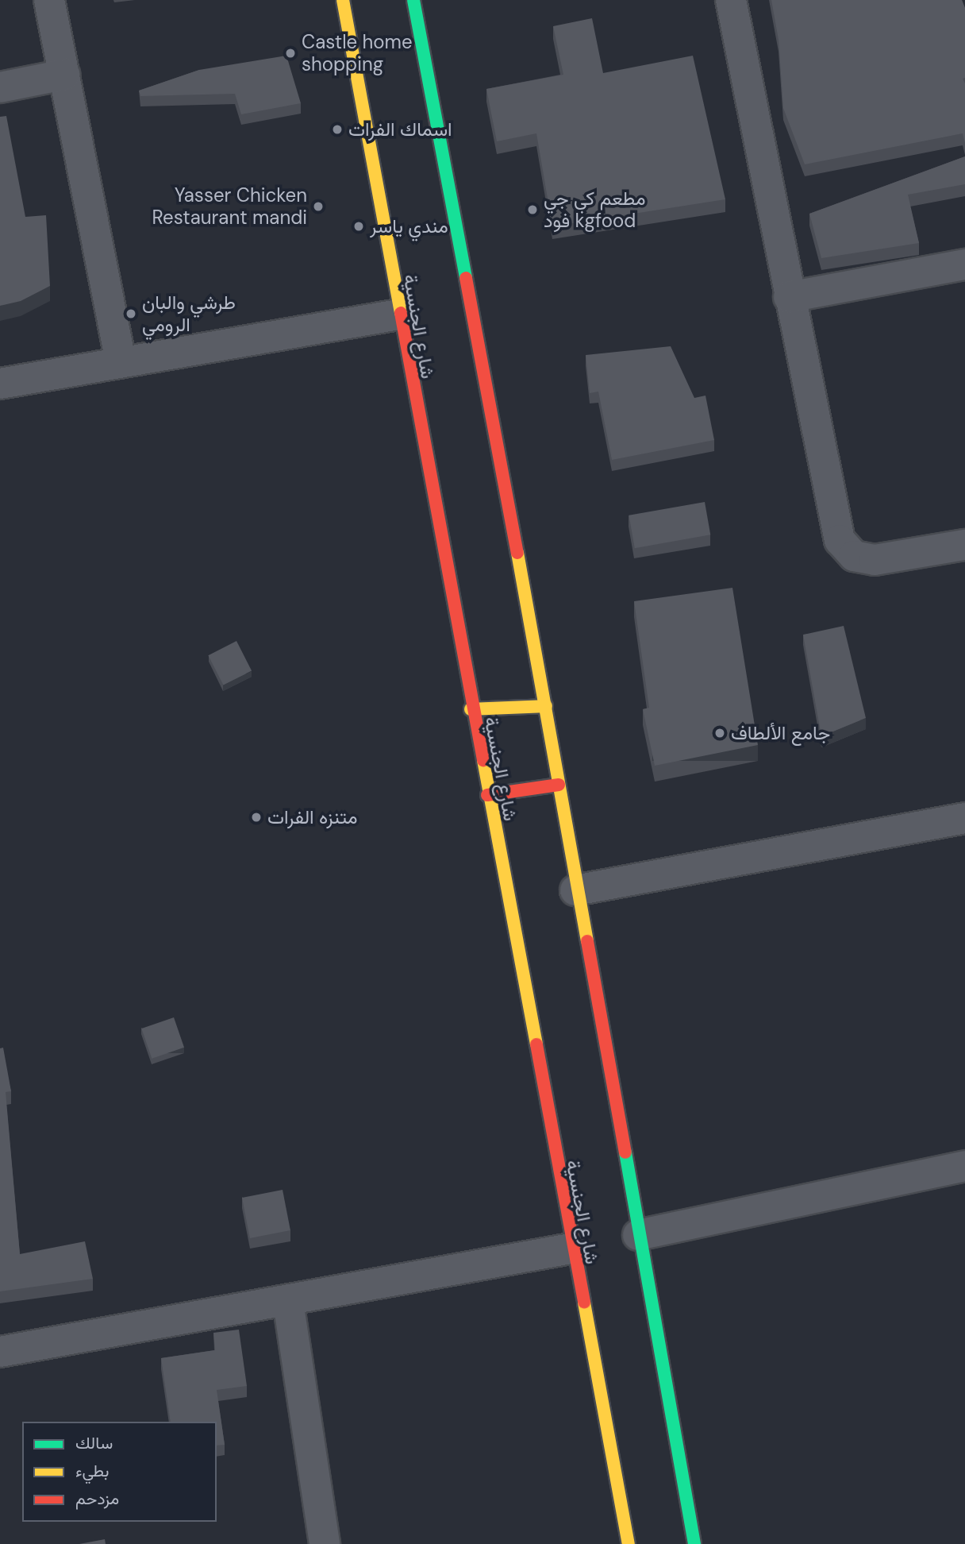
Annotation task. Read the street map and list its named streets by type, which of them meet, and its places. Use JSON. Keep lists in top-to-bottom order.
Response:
{
  "streets": {
    "main road": ["شارع الجنسية"]
  },
  "places": [
    "Castle home shopping",
    "اسماك الفرات",
    "Yasser Chicken Restaurant mandi",
    "مطعم کي جي فود kgfood",
    "مندي ياسر",
    "طرشي والبان الرومي",
    "جامع الألطاف",
    "متنزه الفرات"
  ],
  "legend": ["سالك", "بطيء", "مزدحم"]
}
